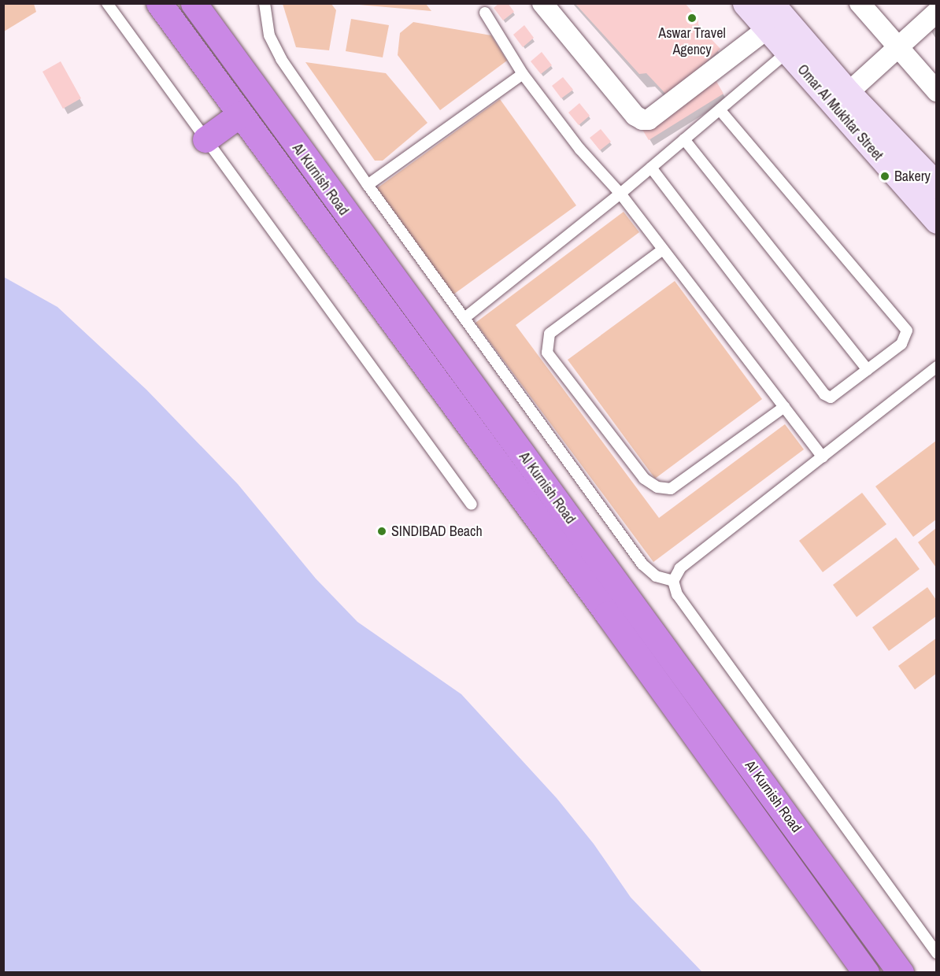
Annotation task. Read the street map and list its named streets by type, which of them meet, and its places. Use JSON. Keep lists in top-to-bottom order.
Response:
{
  "streets": {
    "highway": ["Al Kurnish Road"],
    "main road": ["Omar Al Mukhtar Street"]
  },
  "places": ["Aswar Travel Agency", "Bakery", "SINDIBAD Beach"]
}
